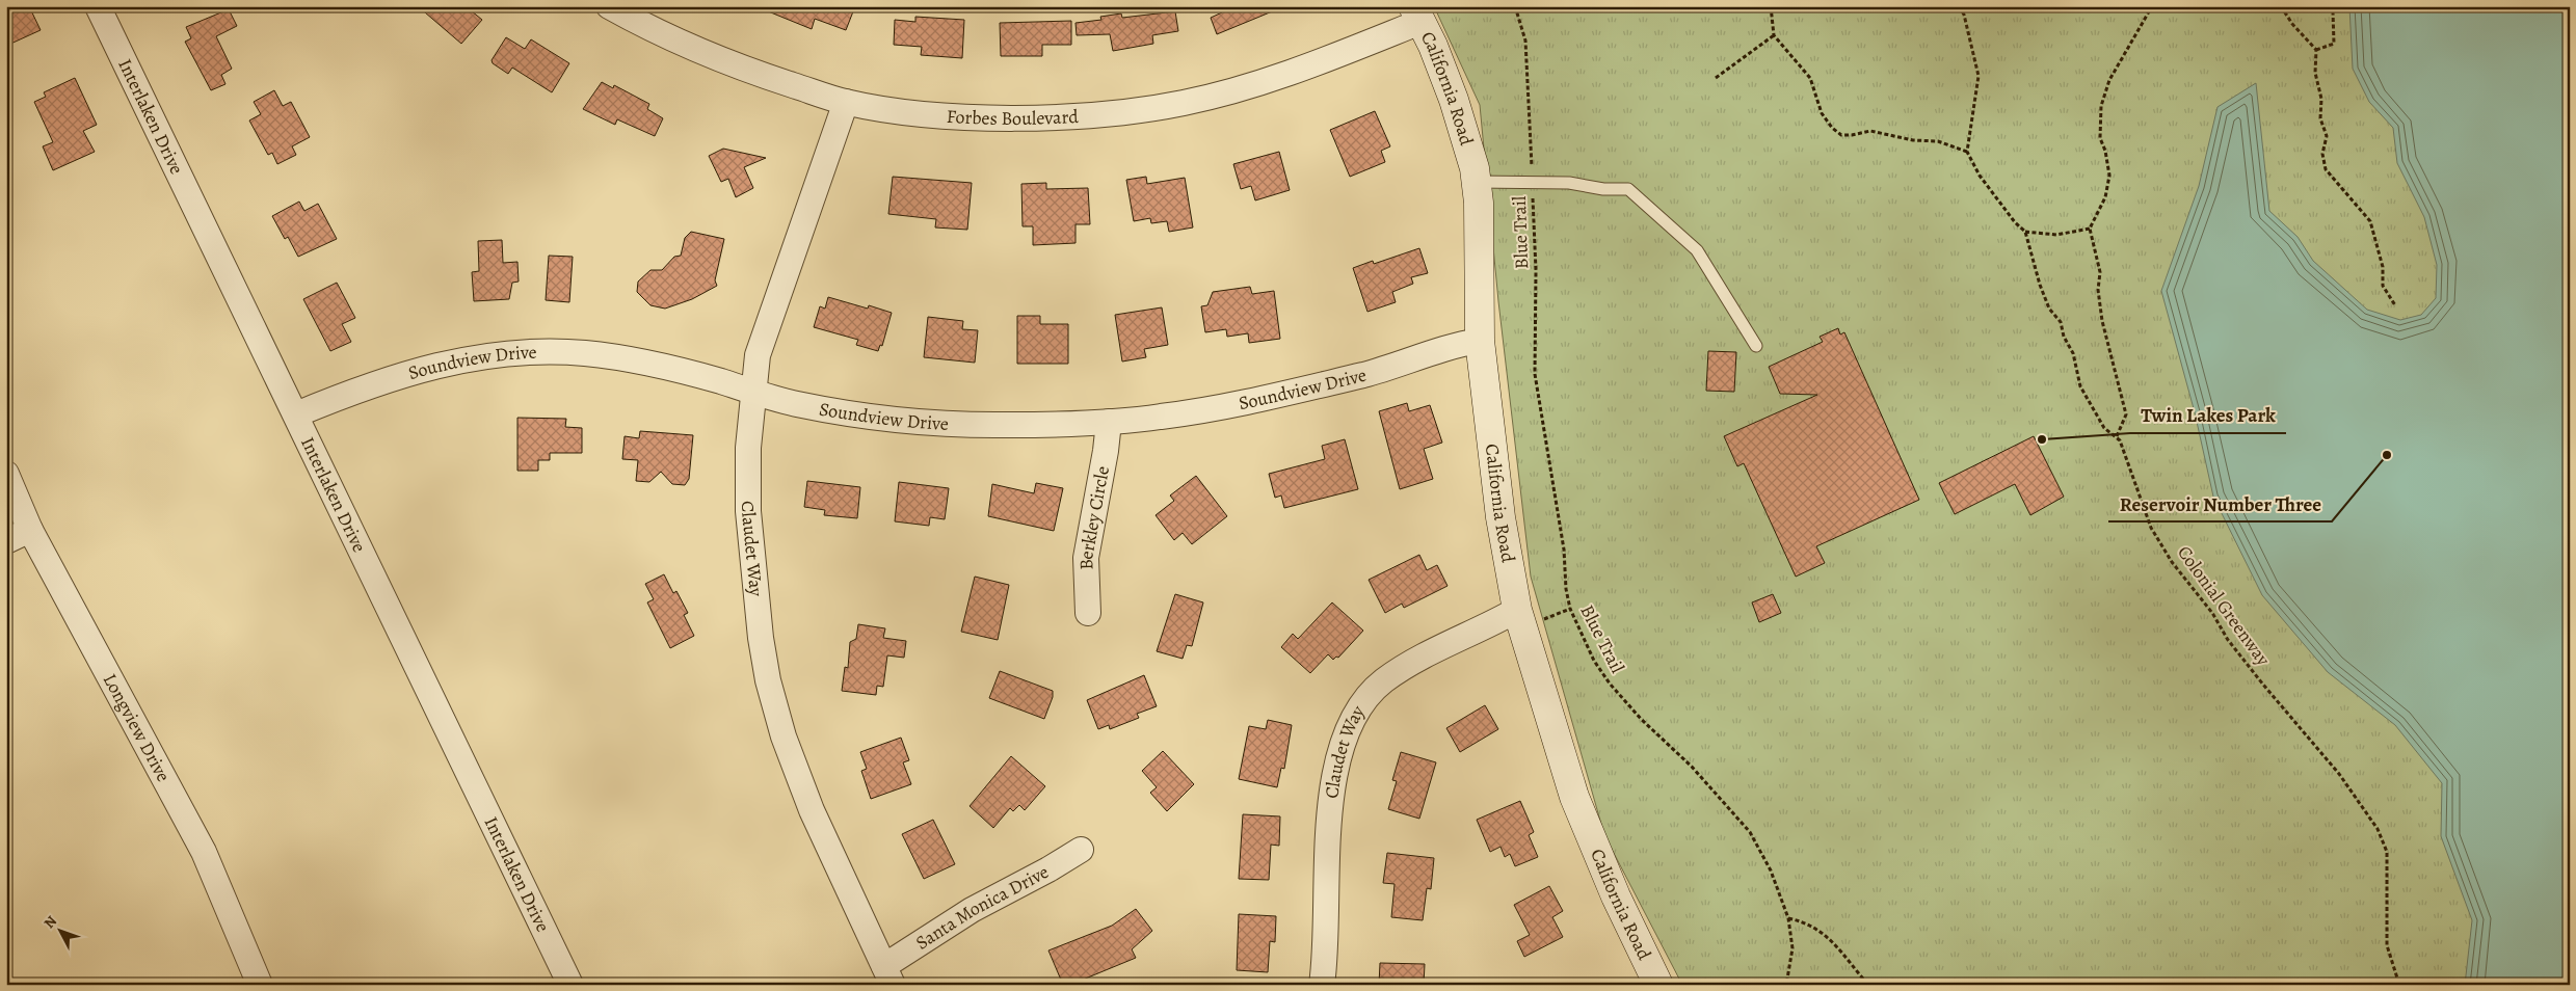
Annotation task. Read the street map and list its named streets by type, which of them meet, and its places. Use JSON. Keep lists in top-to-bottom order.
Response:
{
  "streets": {
    "main road": ["California Road"],
    "street": [
      "Forbes Boulevard",
      "Interlaken Drive",
      "Soundview Drive",
      "Berkley Circle",
      "Claudet Way",
      "Longview Drive",
      "Santa Monica Drive"
    ],
    "path": ["Blue Trail", "Colonial Greenway"]
  },
  "crossings": [
    ["California Road", "Forbes Boulevard"],
    ["California Road", "Soundview Drive"],
    ["California Road", "Claudet Way"],
    ["Forbes Boulevard", "Claudet Way"],
    ["Interlaken Drive", "Soundview Drive"],
    ["Soundview Drive", "Berkley Circle"],
    ["Soundview Drive", "Claudet Way"],
    ["Claudet Way", "Santa Monica Drive"]
  ],
  "places": ["Twin Lakes Park", "Reservoir Number Three"],
  "north": "top left"
}
